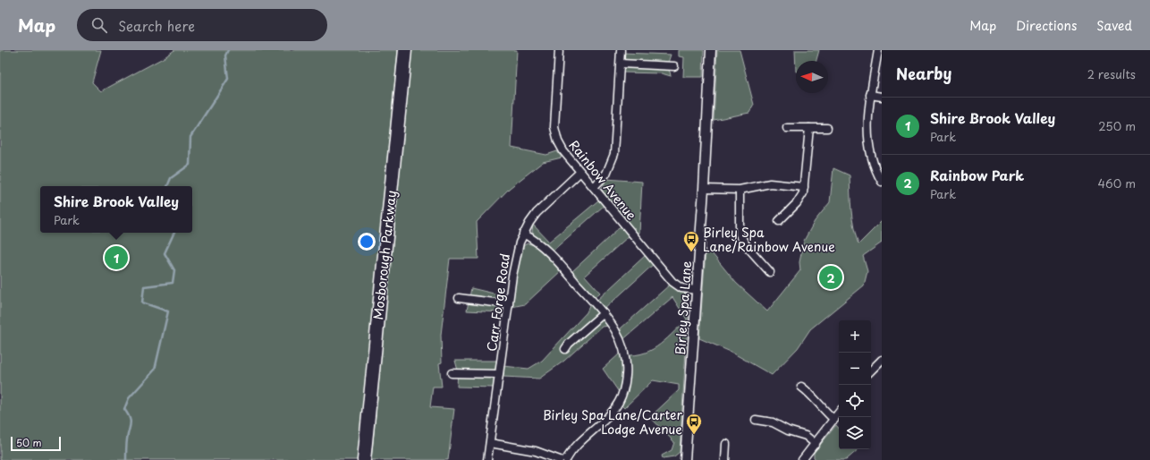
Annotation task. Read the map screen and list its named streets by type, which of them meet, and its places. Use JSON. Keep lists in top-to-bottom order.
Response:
{
  "streets": {
    "highway": ["Mosborough Parkway"],
    "street": ["Rainbow Avenue", "Carr Forge Road", "Birley Spa Lane"]
  },
  "crossings": [
    ["Rainbow Avenue", "Carr Forge Road"],
    ["Rainbow Avenue", "Birley Spa Lane"]
  ],
  "places": {
    "bus stop": ["Birley Spa Lane/Rainbow Avenue", "Birley Spa Lane/Carter Lodge Avenue"]
  },
  "scale_bar": "50 m",
  "north": "left",
  "page": {
    "header": "Map",
    "search": "Search here",
    "nav": ["Map", "Directions", "Saved"],
    "heading": ["Nearby", "2 results"],
    "list": [
      {
        "mark": "1",
        "name": "Shire Brook Valley",
        "note": "Park",
        "value": "250 m"
      },
      {
        "mark": "2",
        "name": "Rainbow Park",
        "note": "Park",
        "value": "460 m"
      }
    ],
    "popup": ["Shire Brook Valley", "Park"],
    "pins": ["1", "2"],
    "map_buttons": ["+", "−"],
    "scale": "50 m"
  }
}
